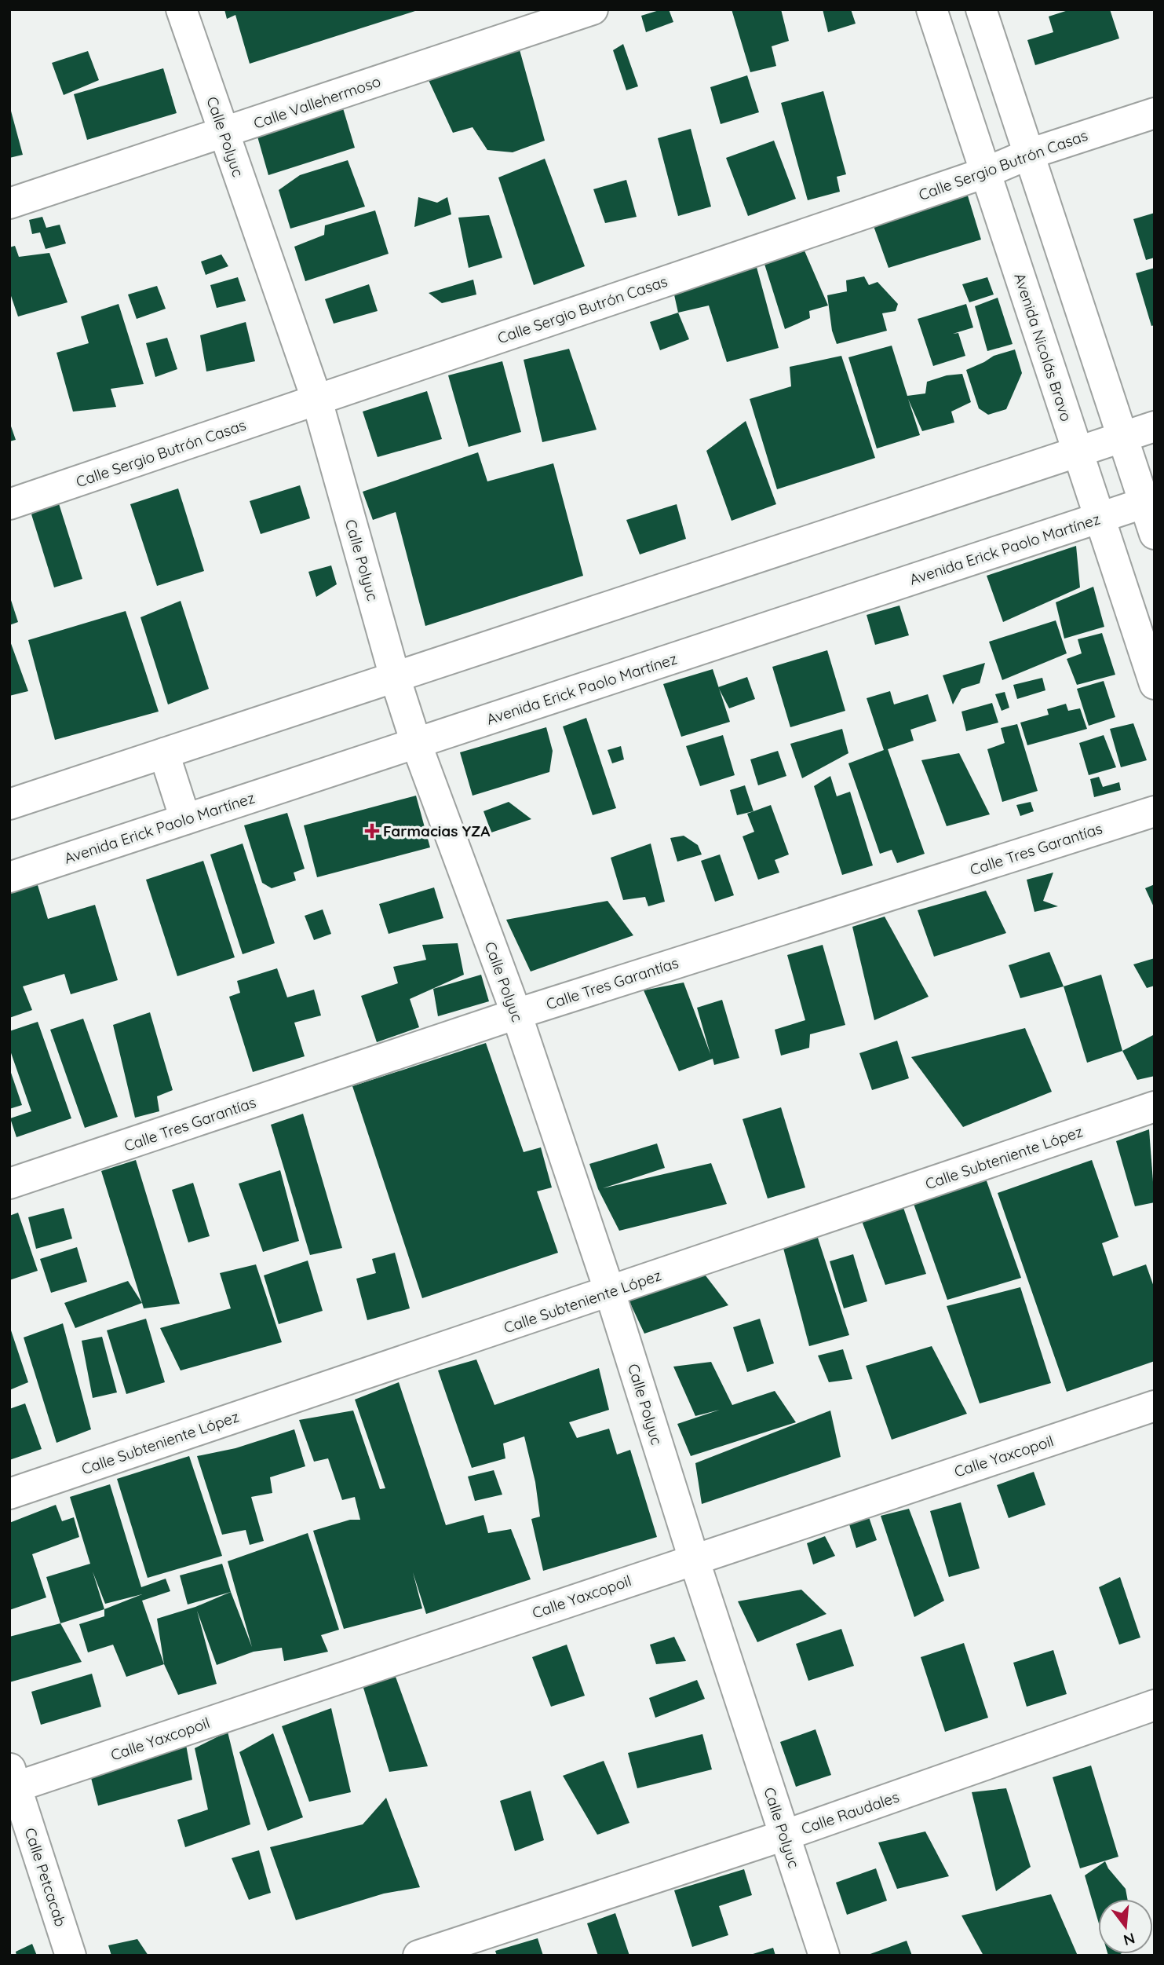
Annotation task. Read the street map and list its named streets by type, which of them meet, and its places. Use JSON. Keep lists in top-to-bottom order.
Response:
{
  "streets": {
    "street": [
      "Calle Vallehermoso",
      "Calle Polyuc",
      "Calle Sergio Butrón Casas",
      "Avenida Nicolás Bravo",
      "Avenida Erick Paolo Martínez",
      "Calle Tres Garantías",
      "Calle Subteniente López",
      "Calle Yaxcopoil",
      "Calle Raudales",
      "Calle Petcacab"
    ]
  },
  "crossings": [
    ["Calle Vallehermoso", "Calle Polyuc"],
    ["Calle Polyuc", "Calle Sergio Butrón Casas"],
    ["Calle Polyuc", "Avenida Erick Paolo Martínez"],
    ["Calle Polyuc", "Calle Tres Garantías"],
    ["Calle Polyuc", "Calle Subteniente López"],
    ["Calle Polyuc", "Calle Yaxcopoil"],
    ["Calle Polyuc", "Calle Raudales"],
    ["Calle Sergio Butrón Casas", "Avenida Nicolás Bravo"],
    ["Avenida Nicolás Bravo", "Avenida Erick Paolo Martínez"],
    ["Calle Yaxcopoil", "Calle Petcacab"]
  ],
  "places": {
    "health": ["Farmacias YZA"]
  },
  "north": "bottom"
}
